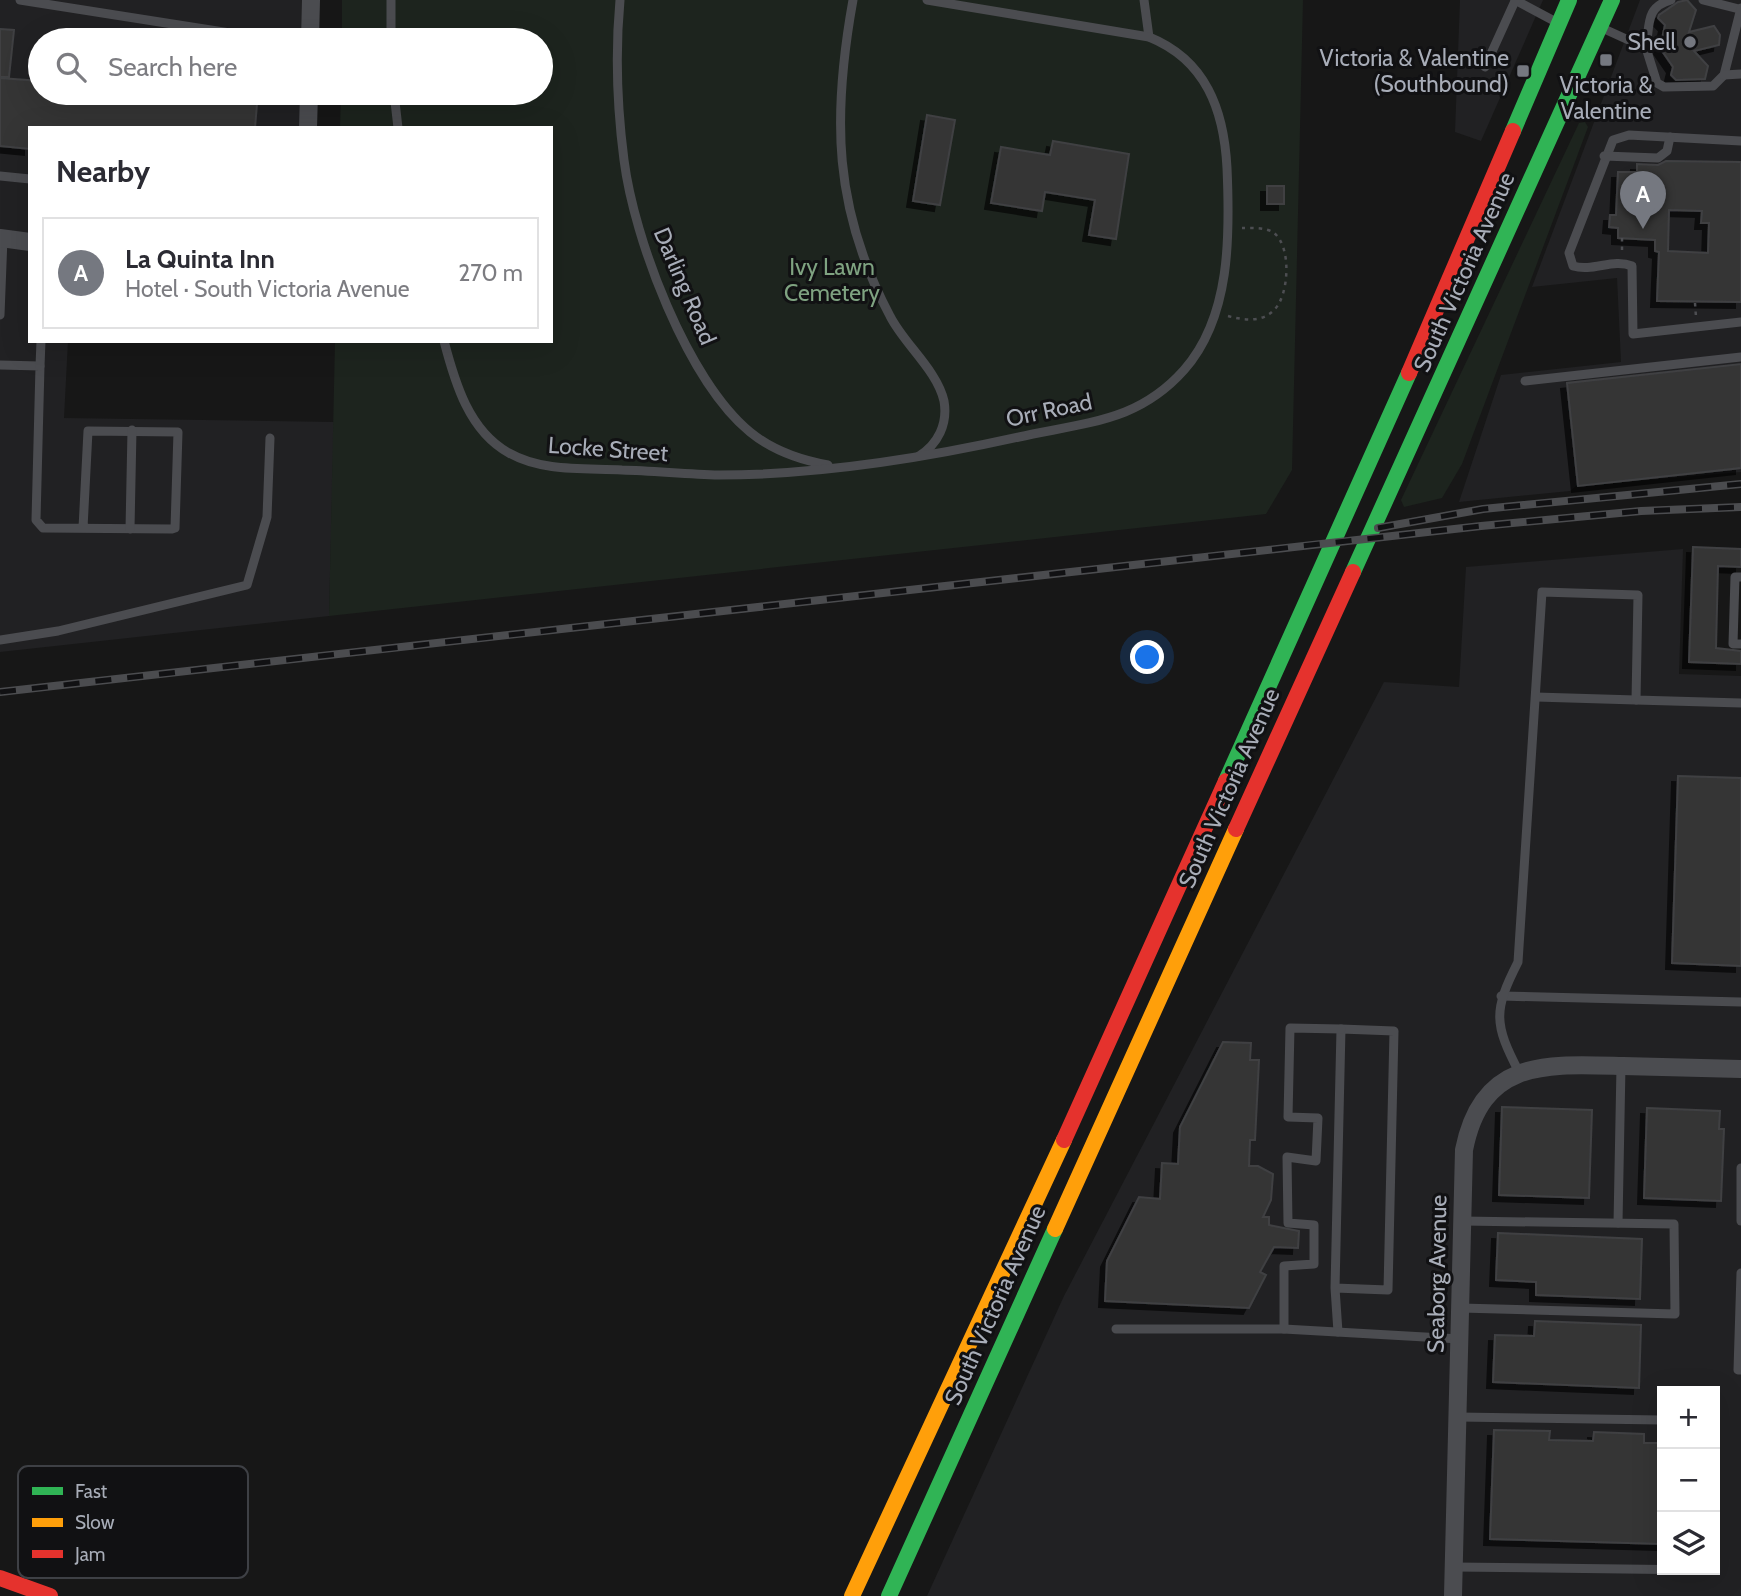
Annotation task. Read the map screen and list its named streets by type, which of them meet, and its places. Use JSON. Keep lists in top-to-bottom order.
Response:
{
  "streets": {
    "main road": ["South Victoria Avenue"],
    "street": ["Seaborg Avenue"],
    "lane": ["Darling Road", "Orr Road", "Locke Street"]
  },
  "crossings": [
    ["Darling Road", "Orr Road"],
    ["Darling Road", "Locke Street"],
    ["Orr Road", "Locke Street"]
  ],
  "parks": ["Ivy Lawn Cemetery"],
  "places": {
    "other": ["Shell"],
    "transit": ["Victoria & Valentine", "Victoria & Valentine (Southbound)"]
  },
  "legend": ["Fast", "Slow", "Jam"],
  "page": {
    "search": "Search here",
    "heading": "Nearby",
    "pins": "A",
    "list": [
      {
        "mark": "A",
        "name": "La Quinta Inn",
        "note": "Hotel · South Victoria Avenue",
        "value": "270 m"
      }
    ],
    "map_buttons": ["+", "−"]
  }
}
